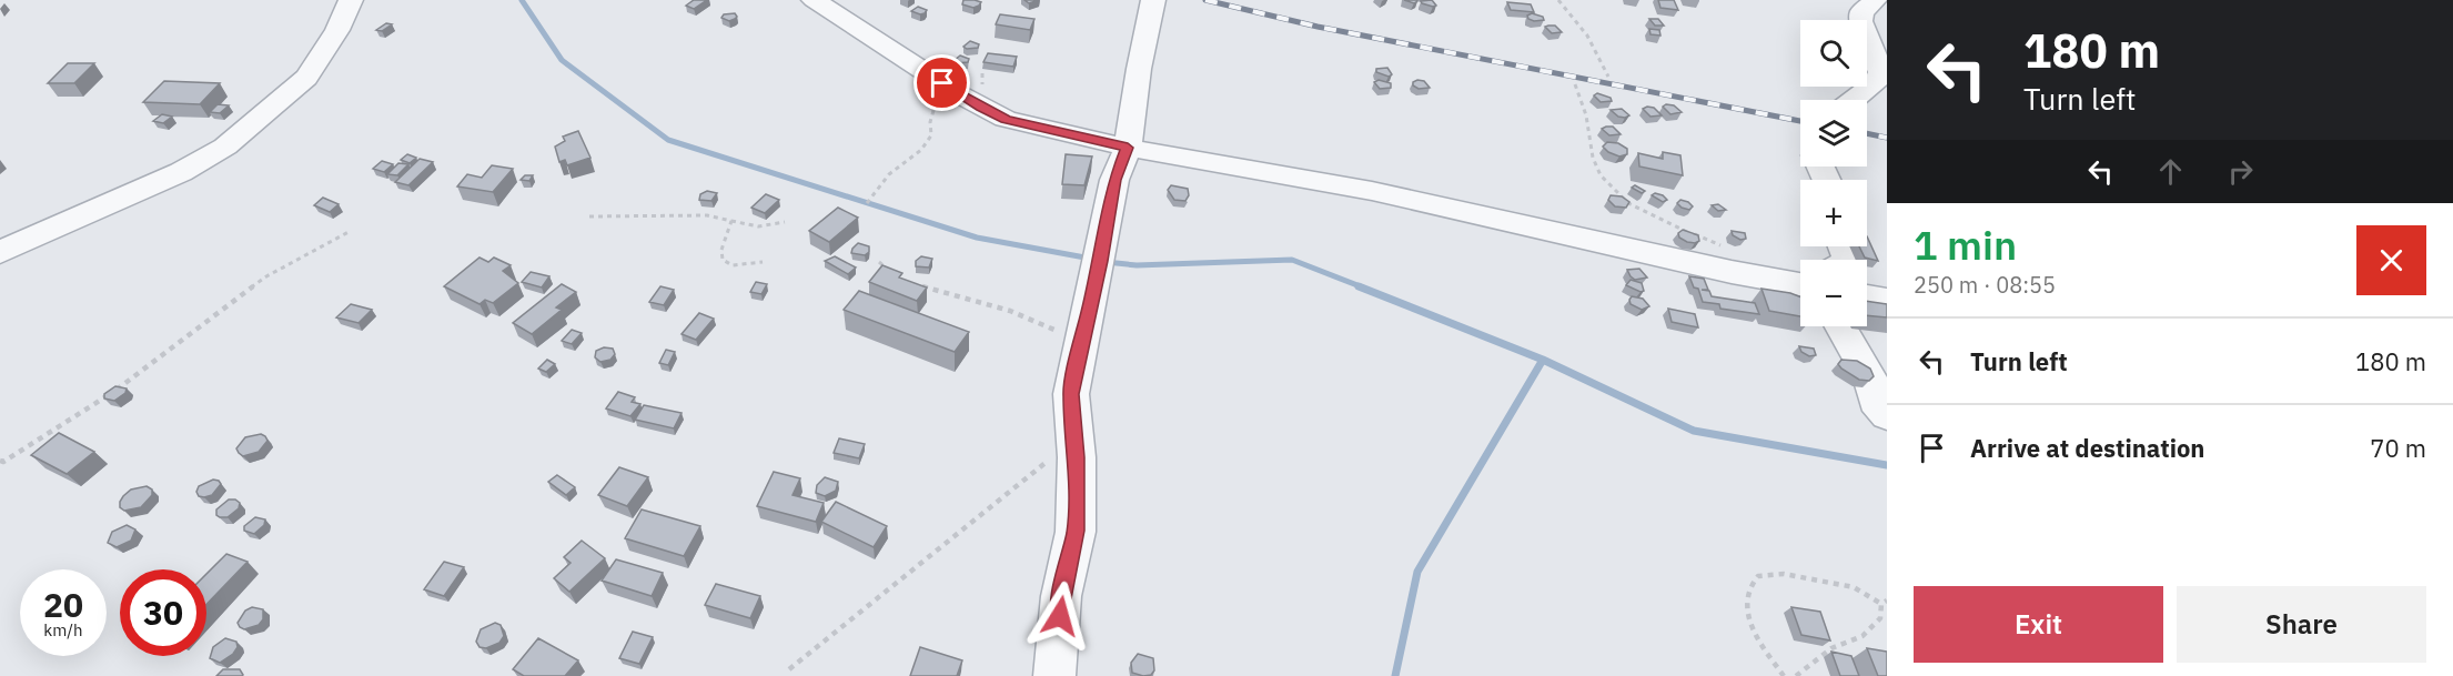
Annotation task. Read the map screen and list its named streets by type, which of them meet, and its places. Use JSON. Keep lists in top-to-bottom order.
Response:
{
  "page": {
    "turn": ["180 m", "Turn left"],
    "map_buttons": ["+", "−"],
    "heading": ["1 min", "250 m · 08:55"],
    "list": [
      {
        "name": "Turn left",
        "value": "180 m"
      },
      {
        "name": "Arrive at destination",
        "value": "70 m"
      }
    ],
    "speed": "20 km/h",
    "limit": "30",
    "buttons": ["Exit", "Share"]
  }
}
